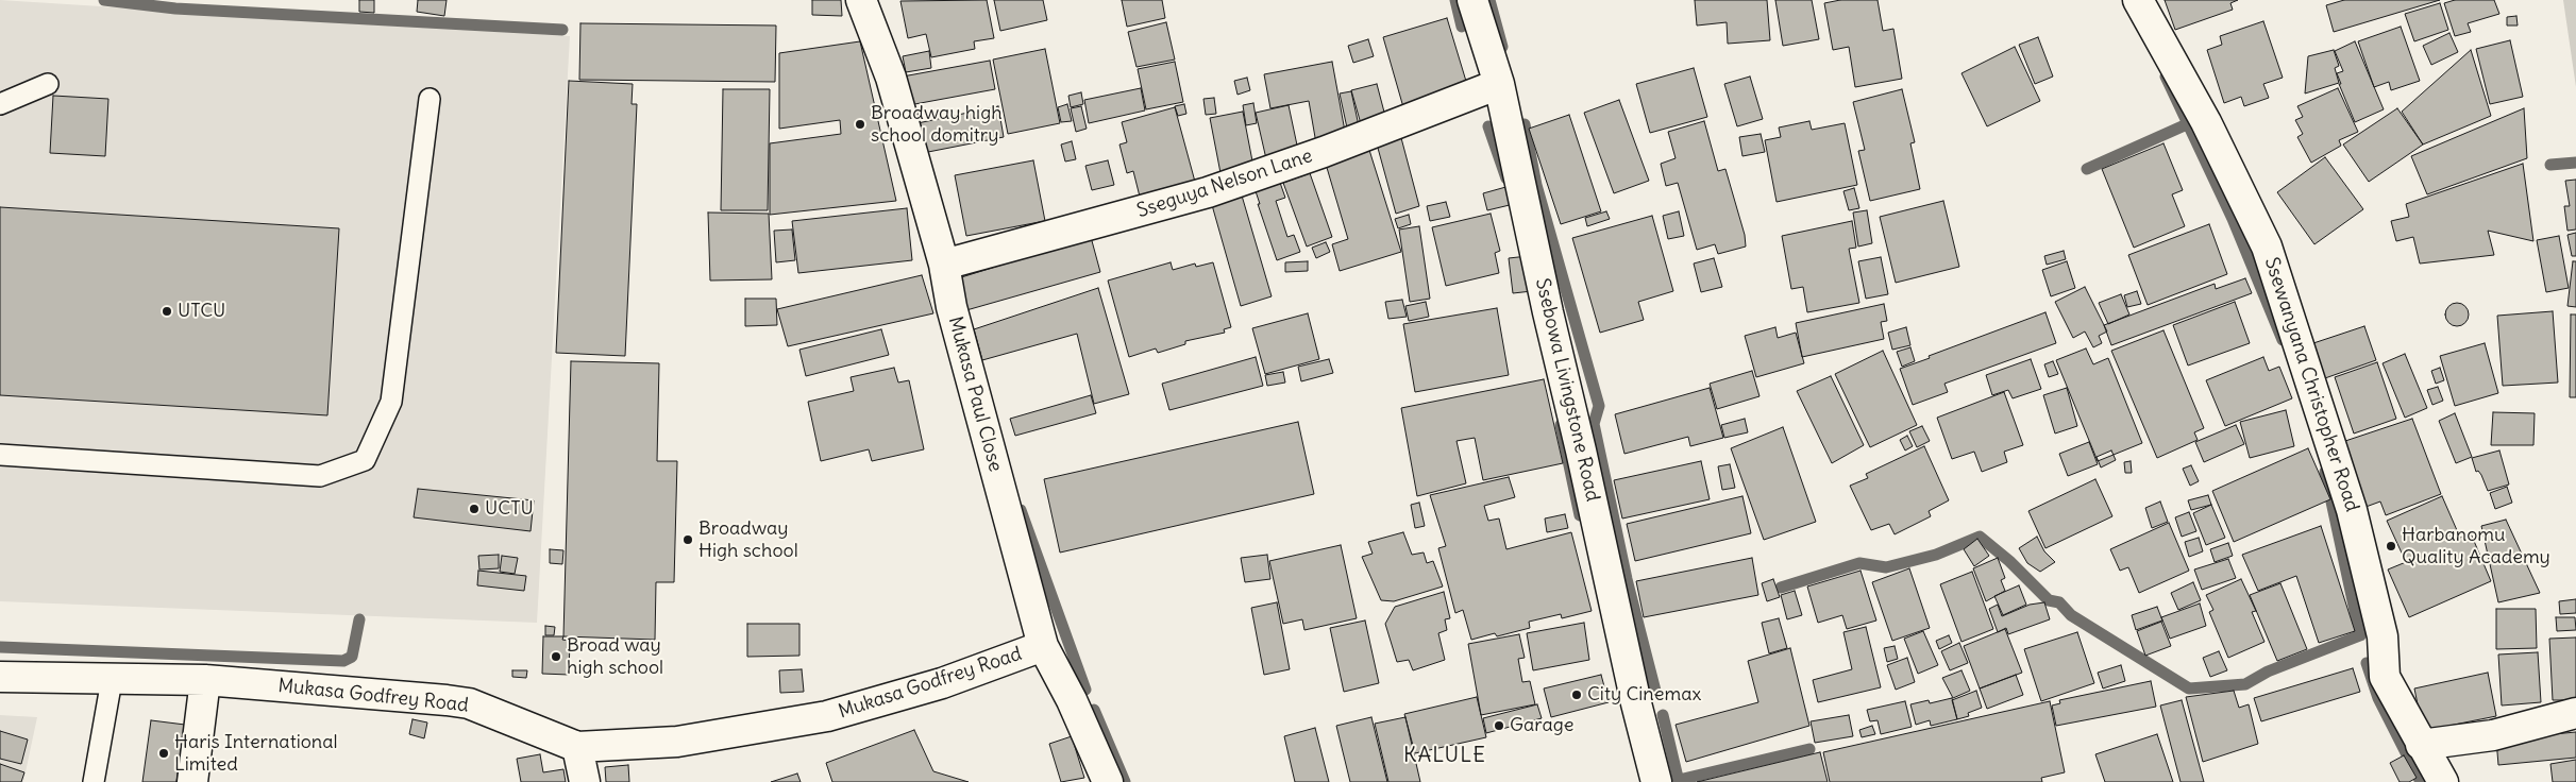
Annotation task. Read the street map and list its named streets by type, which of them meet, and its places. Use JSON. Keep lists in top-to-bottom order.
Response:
{
  "streets": {
    "street": [
      "Sseguya Nelson Lane",
      "Ssewanyana Christopher Road",
      "Ssebowa Livingstone Road",
      "Mukasa Paul Close",
      "Mukasa Godfrey Road"
    ]
  },
  "crossings": [
    ["Sseguya Nelson Lane", "Ssebowa Livingstone Road"],
    ["Sseguya Nelson Lane", "Mukasa Paul Close"],
    ["Mukasa Paul Close", "Mukasa Godfrey Road"]
  ],
  "districts": ["KALULE"],
  "places": [
    "Broadway high school domitry",
    "UTCU",
    "UCTU",
    "Broadway High school",
    "Harbanomu Quality Academy",
    "Broad way high school",
    "City Cinemax",
    "Garage",
    "Haris International Limited"
  ]
}
